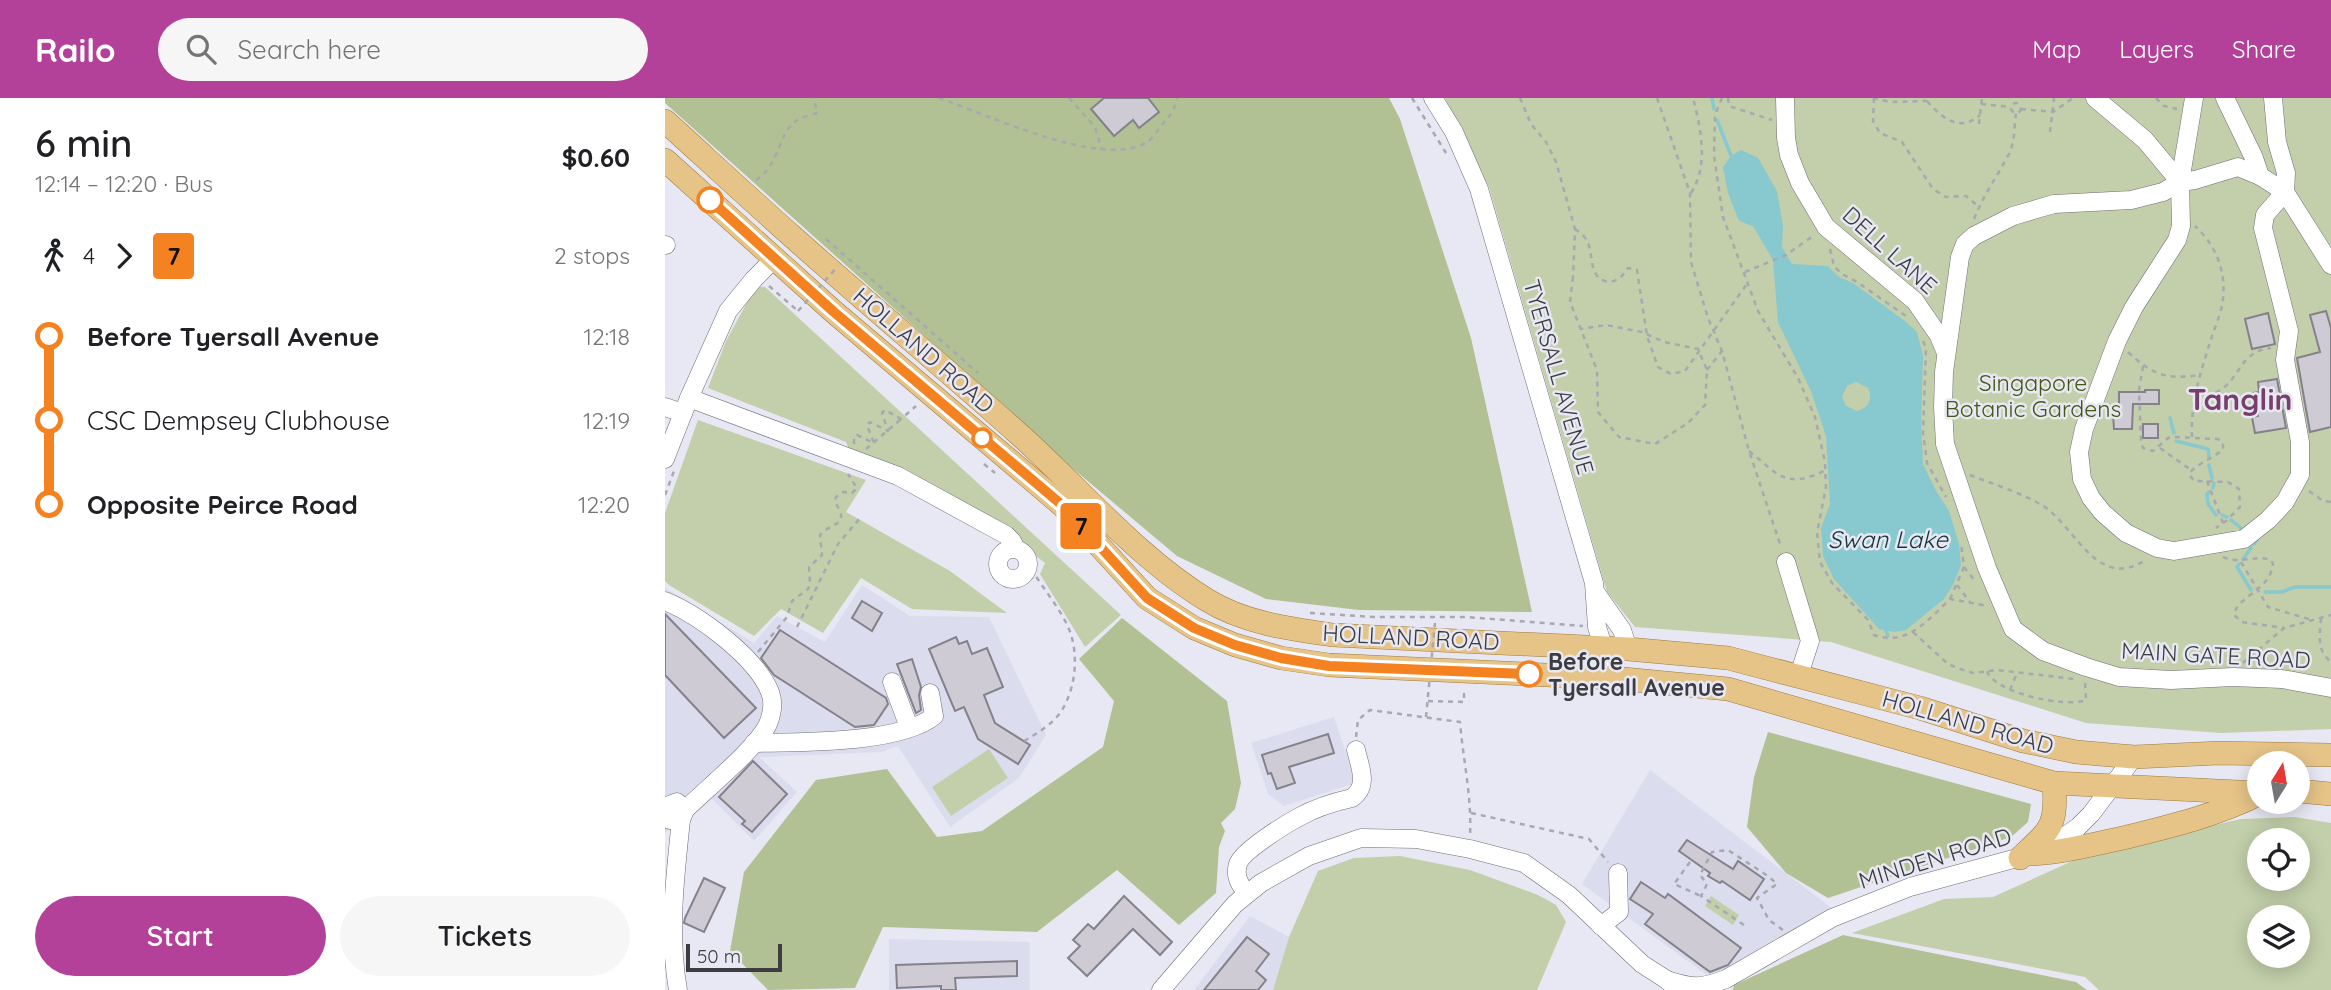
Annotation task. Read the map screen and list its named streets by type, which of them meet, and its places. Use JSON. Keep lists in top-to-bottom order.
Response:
{
  "streets": {
    "main road": ["HOLLAND ROAD"],
    "street": [
      "DELL LANE",
      "TYERSALL AVENUE",
      "MAIN GATE ROAD",
      "MINDEN ROAD"
    ]
  },
  "crossings": [
    ["DELL LANE", "MAIN GATE ROAD"],
    ["HOLLAND ROAD", "TYERSALL AVENUE"],
    ["HOLLAND ROAD", "MINDEN ROAD"]
  ],
  "districts": ["Tanglin"],
  "water": ["Swan Lake"],
  "parks": ["Singapore Botanic Gardens"],
  "places": ["Before Tyersall Avenue"],
  "lines": ["bus line 7"],
  "scale_bar": "50 m",
  "north": "top",
  "page": {
    "header": "Railo",
    "search": "Search here",
    "nav": ["Map", "Layers", "Share"],
    "heading": ["6 min", "12:14 – 12:20 · Bus", "$0.60"],
    "on_map": "7",
    "legs": ["4", "7", "2 stops"],
    "list": [
      {
        "name": "Before Tyersall Avenue",
        "value": "12:18"
      },
      {
        "name": "CSC Dempsey Clubhouse",
        "value": "12:19"
      },
      {
        "name": "Opposite Peirce Road",
        "value": "12:20"
      }
    ],
    "buttons": ["Start", "Tickets"],
    "scale": "50 m"
  }
}
